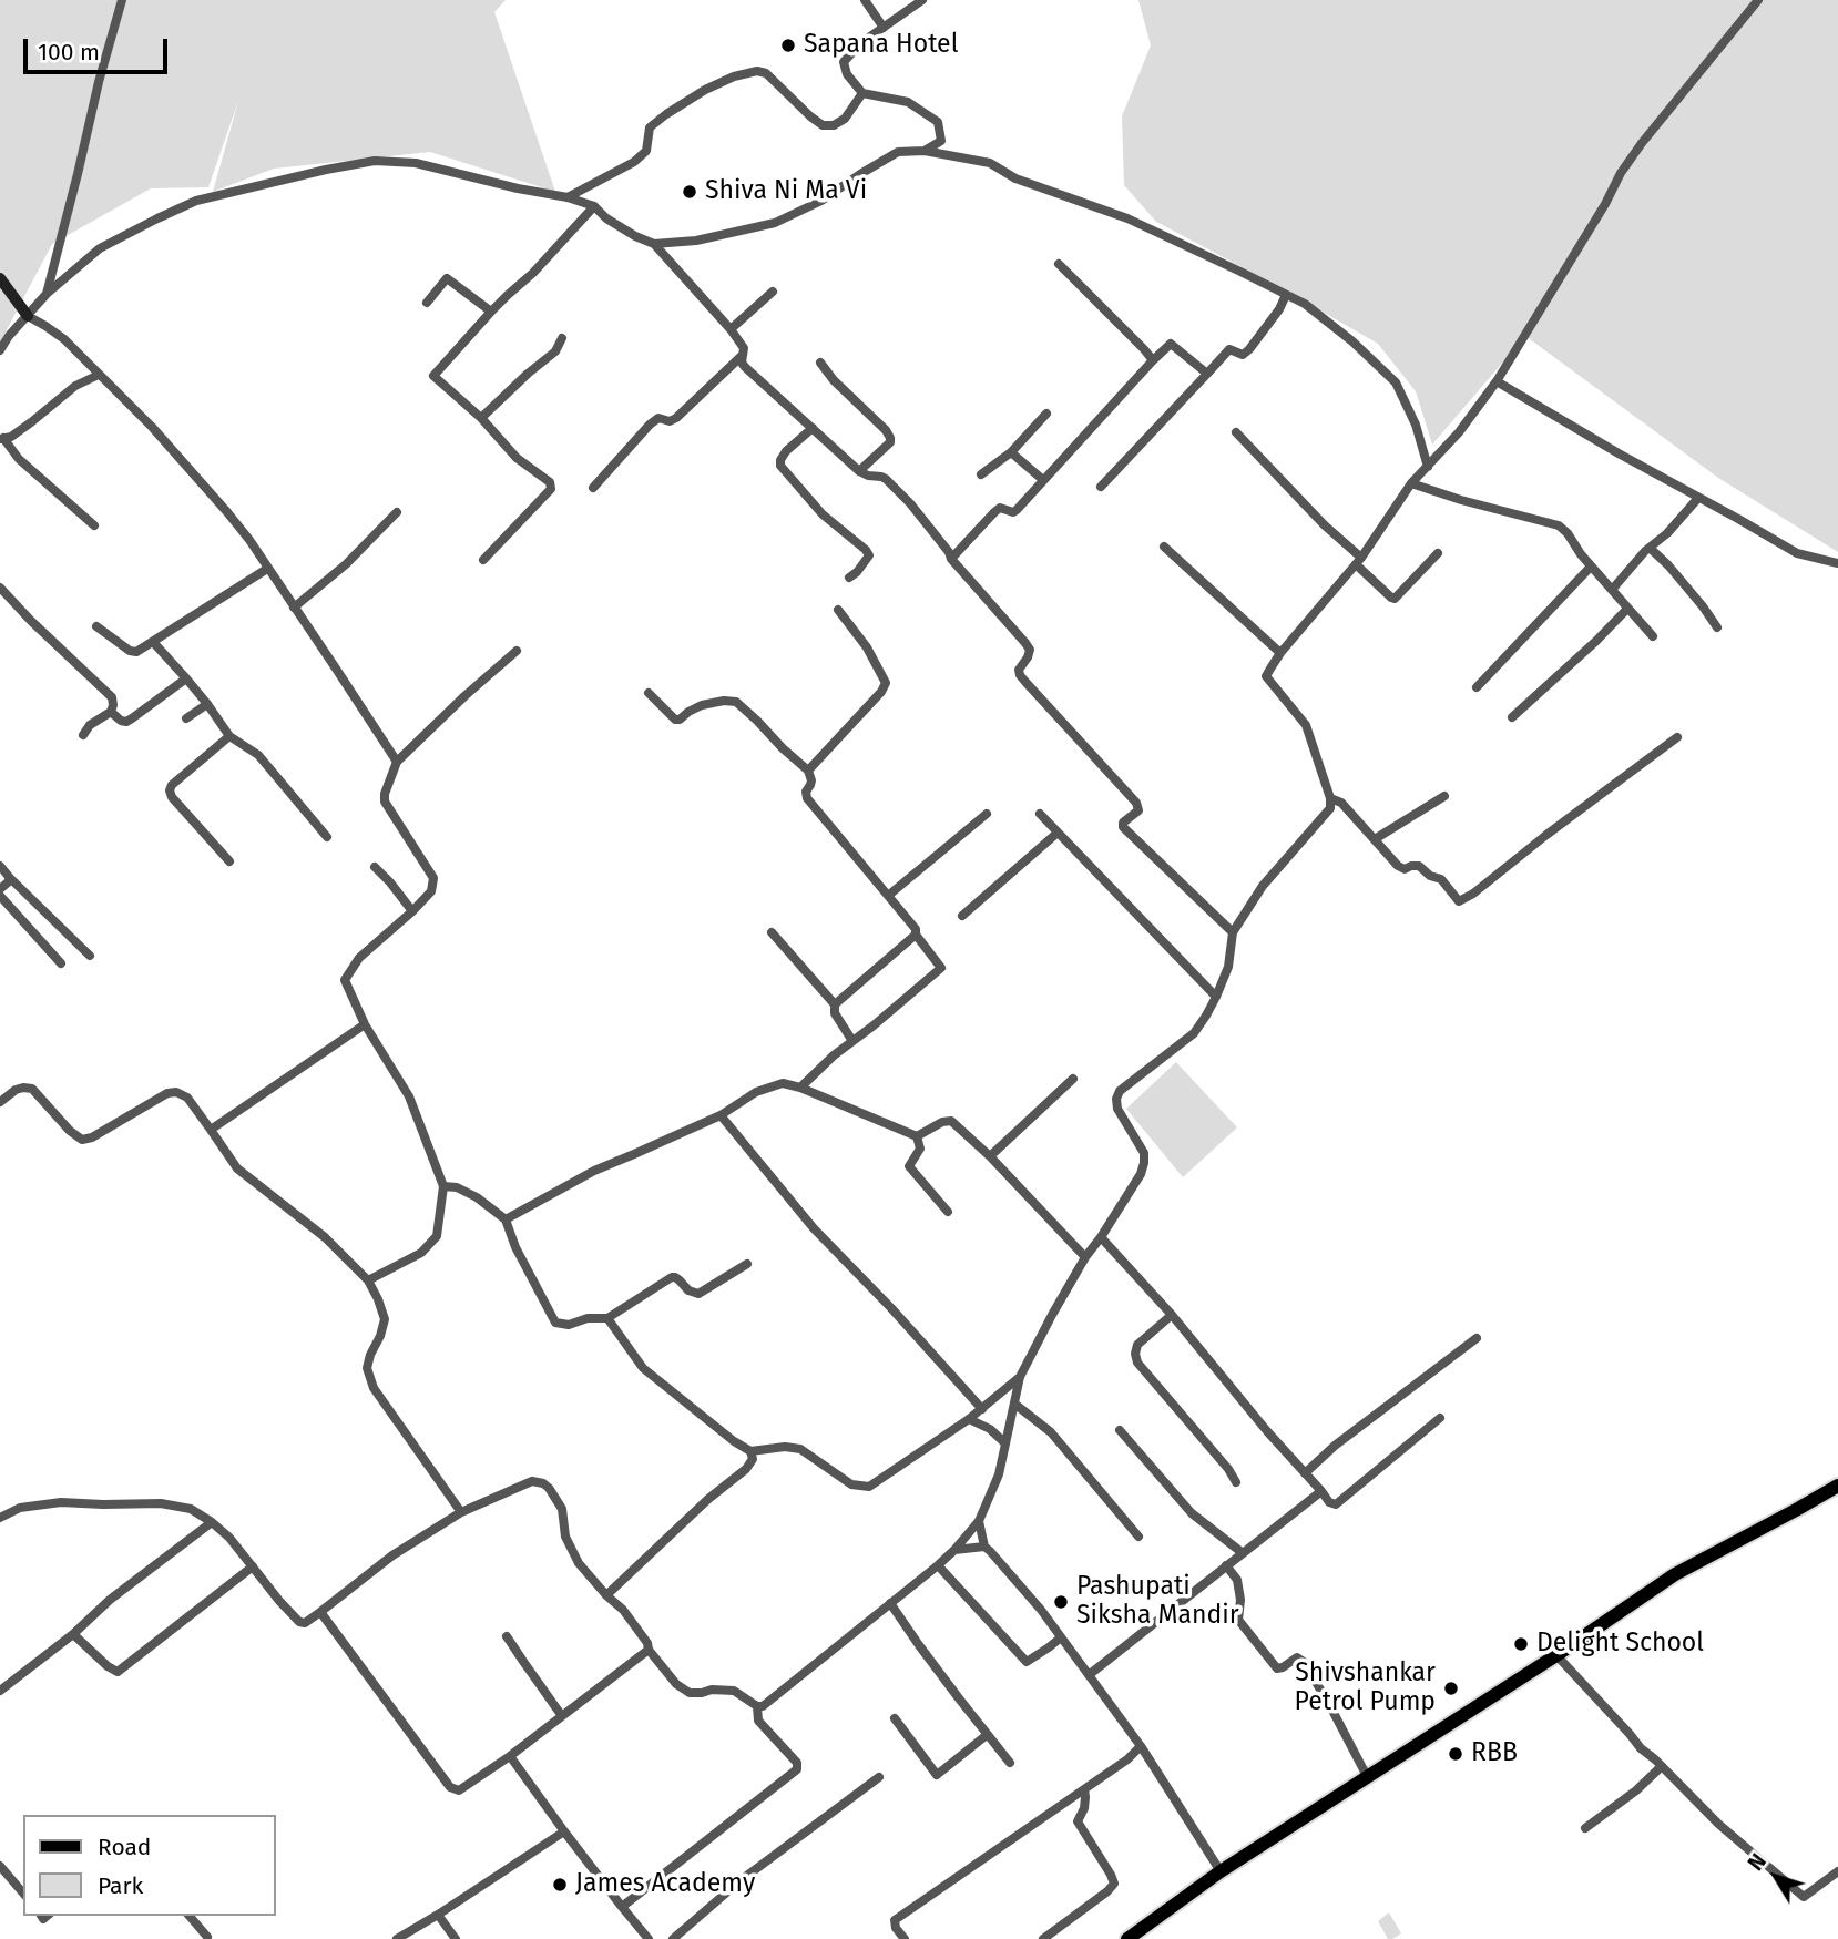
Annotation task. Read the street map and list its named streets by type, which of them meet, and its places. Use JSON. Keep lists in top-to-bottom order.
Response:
{
  "places": [
    "Sapana Hotel",
    "Shiva Ni Ma Vi",
    "Pashupati Siksha Mandir",
    "Delight School",
    "Shivshankar Petrol Pump",
    "RBB",
    "James Academy"
  ],
  "legend": ["Road", "Park"],
  "scale_bar": "100 m",
  "north": "top left"
}
